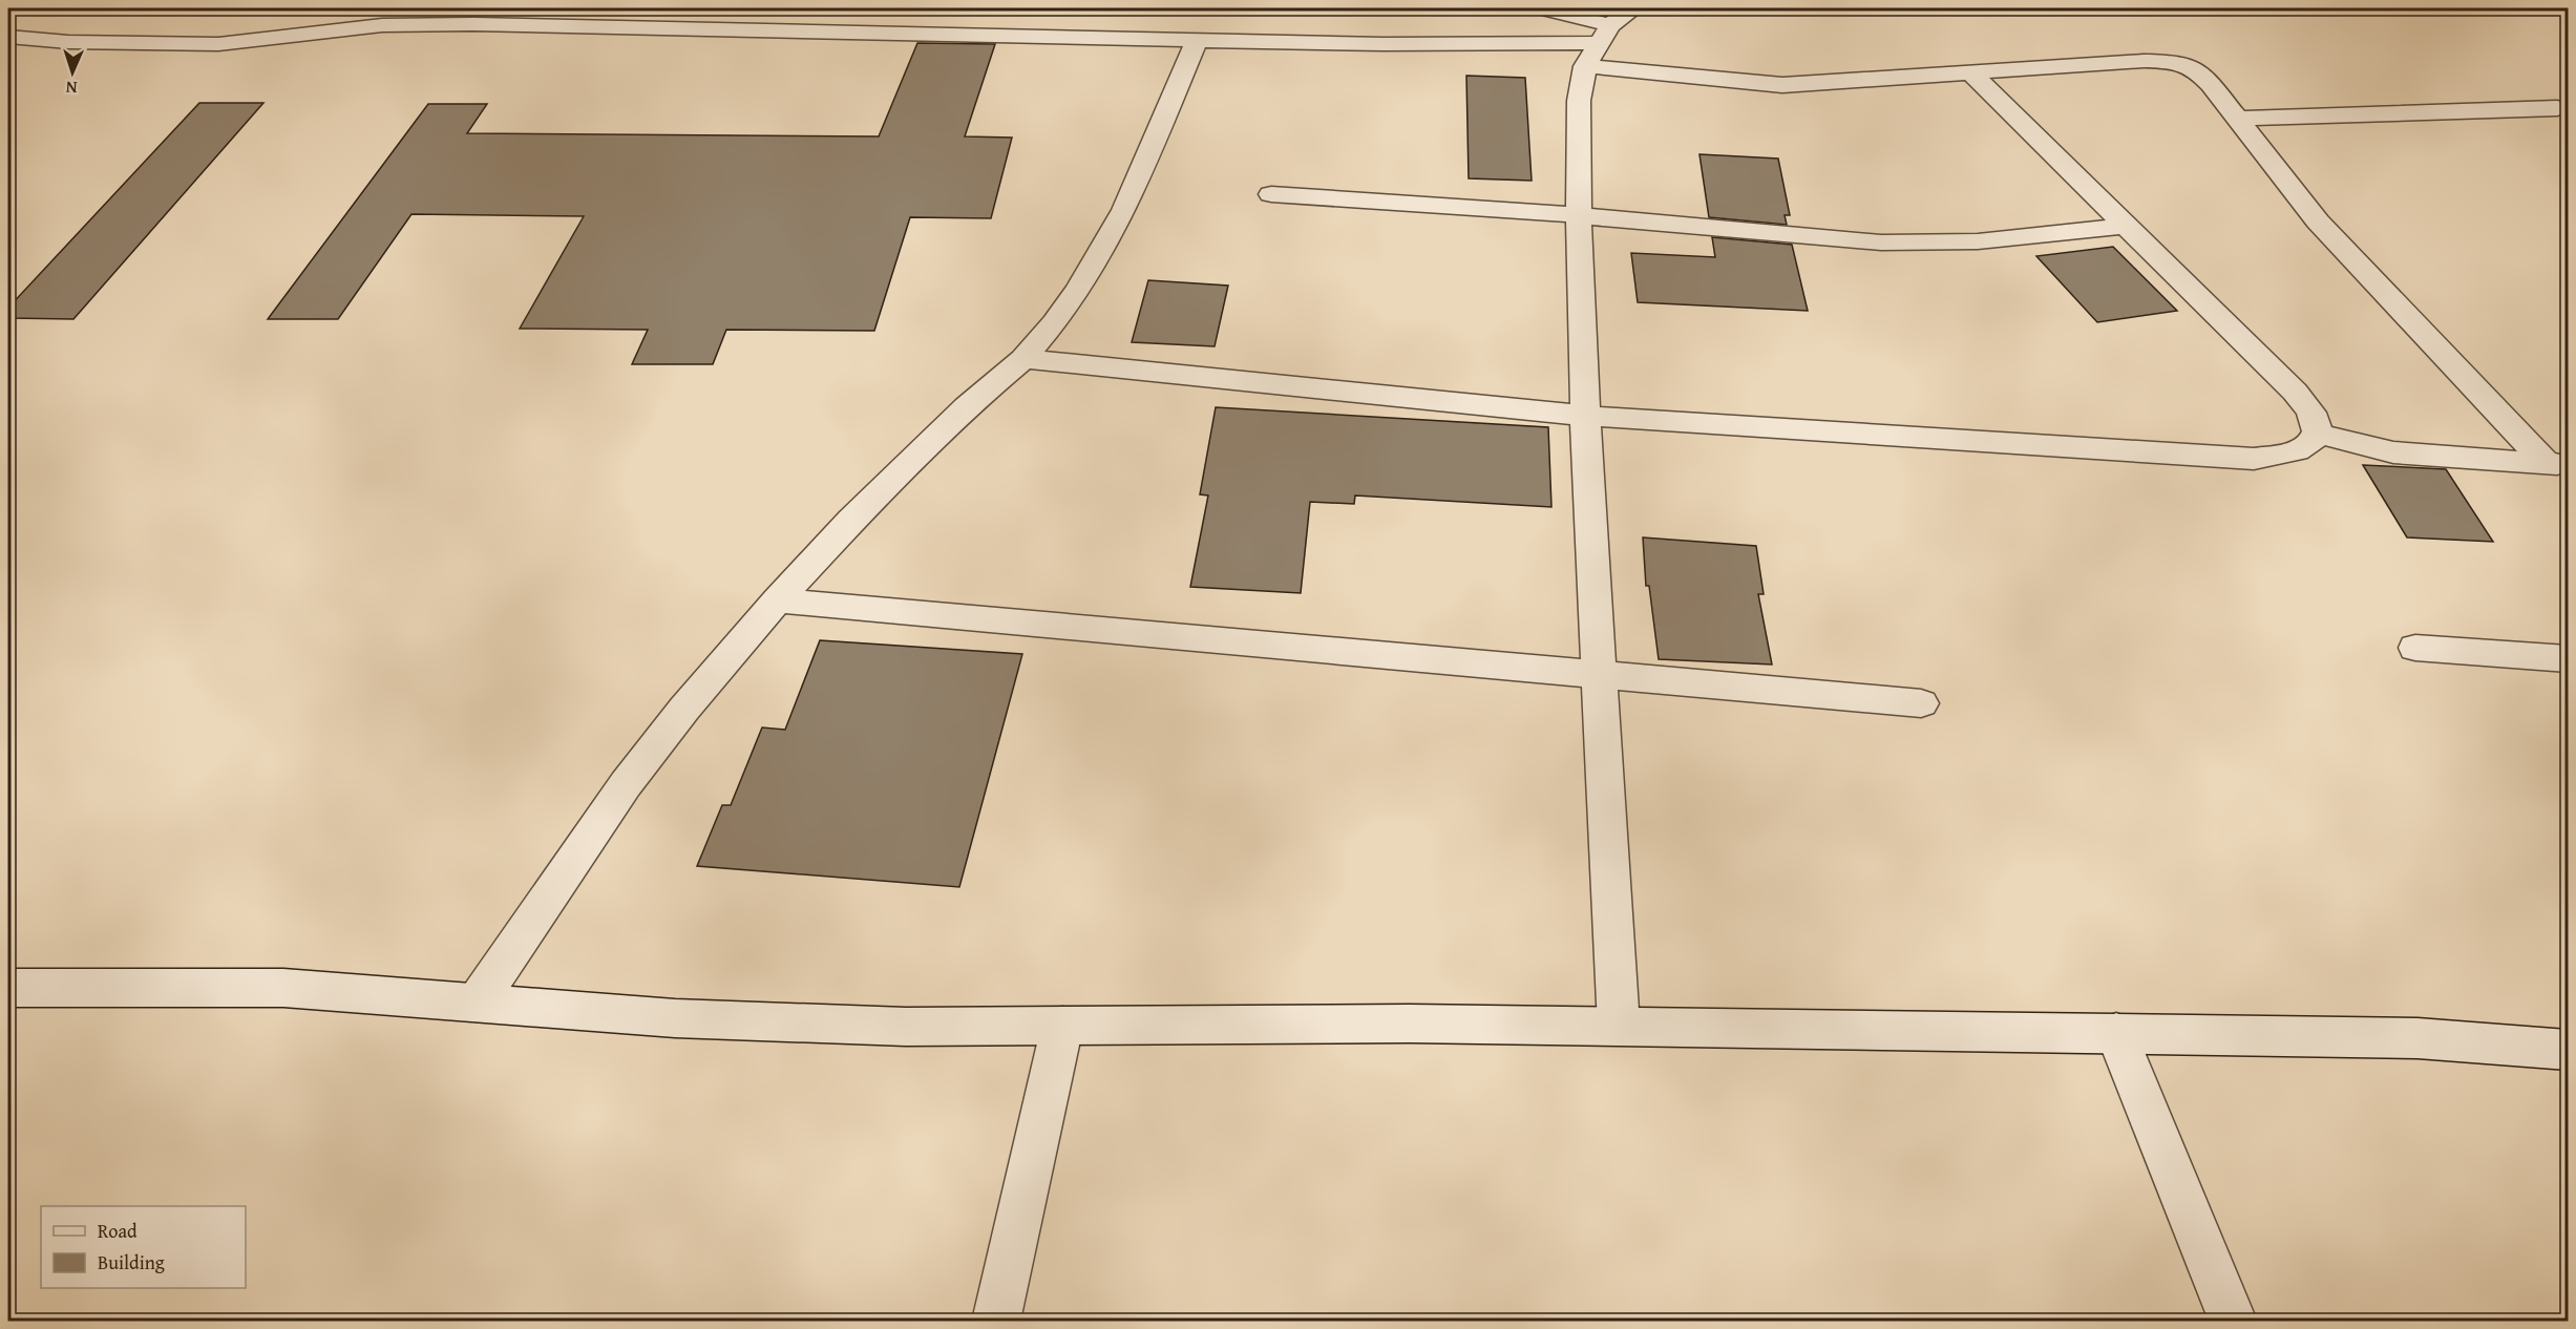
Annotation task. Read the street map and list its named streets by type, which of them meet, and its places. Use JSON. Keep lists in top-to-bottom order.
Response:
{
  "legend": ["Road", "Building"],
  "north": "bottom"
}
